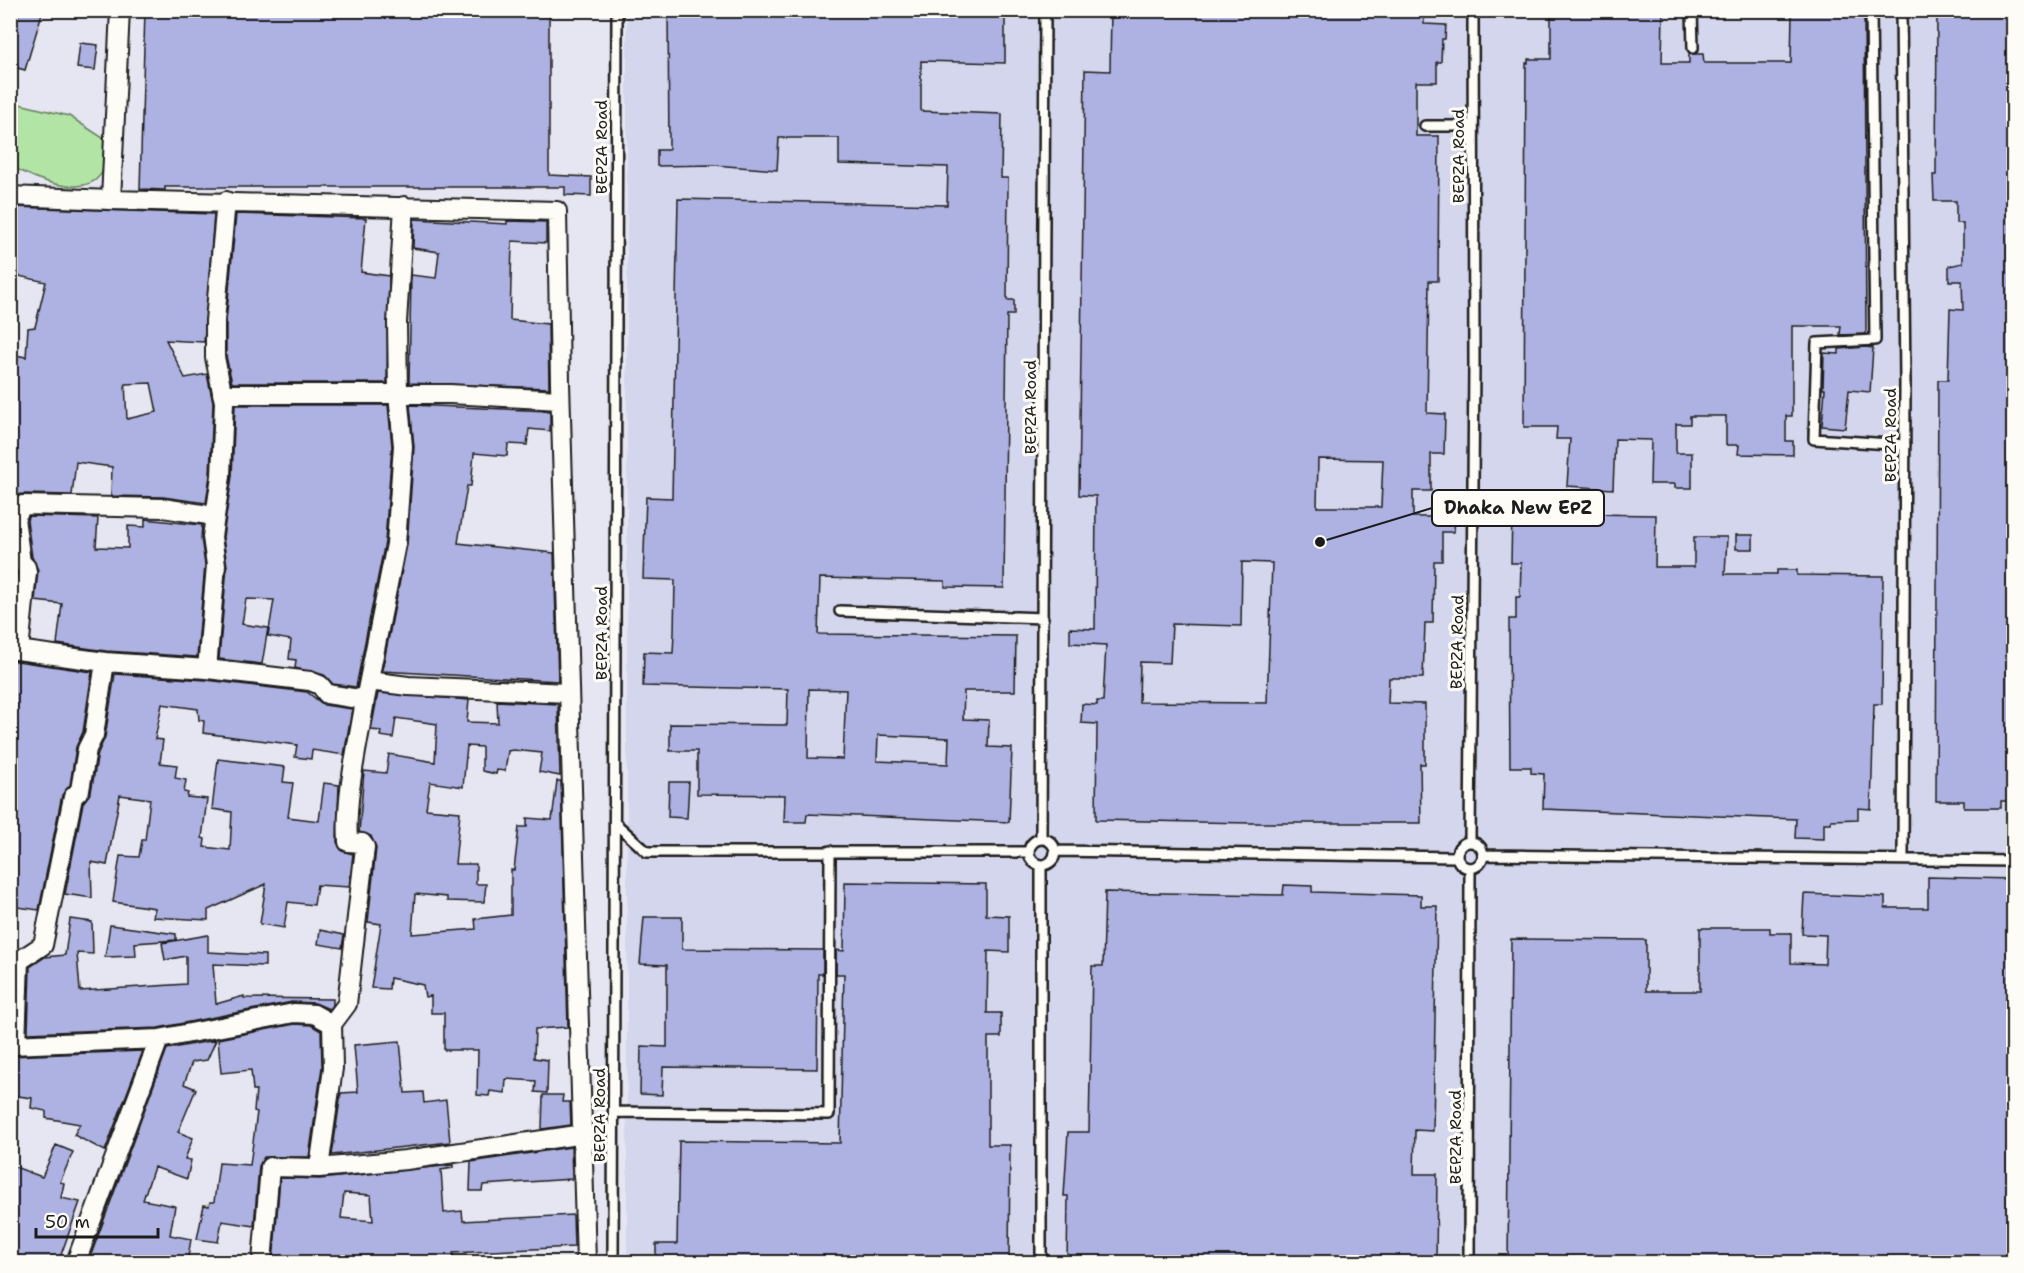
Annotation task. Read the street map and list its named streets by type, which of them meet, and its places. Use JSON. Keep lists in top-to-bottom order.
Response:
{
  "streets": {
    "lane": ["BEPZA Road"]
  },
  "places": ["Dhaka New EPZ"],
  "scale_bar": "50 m"
}
